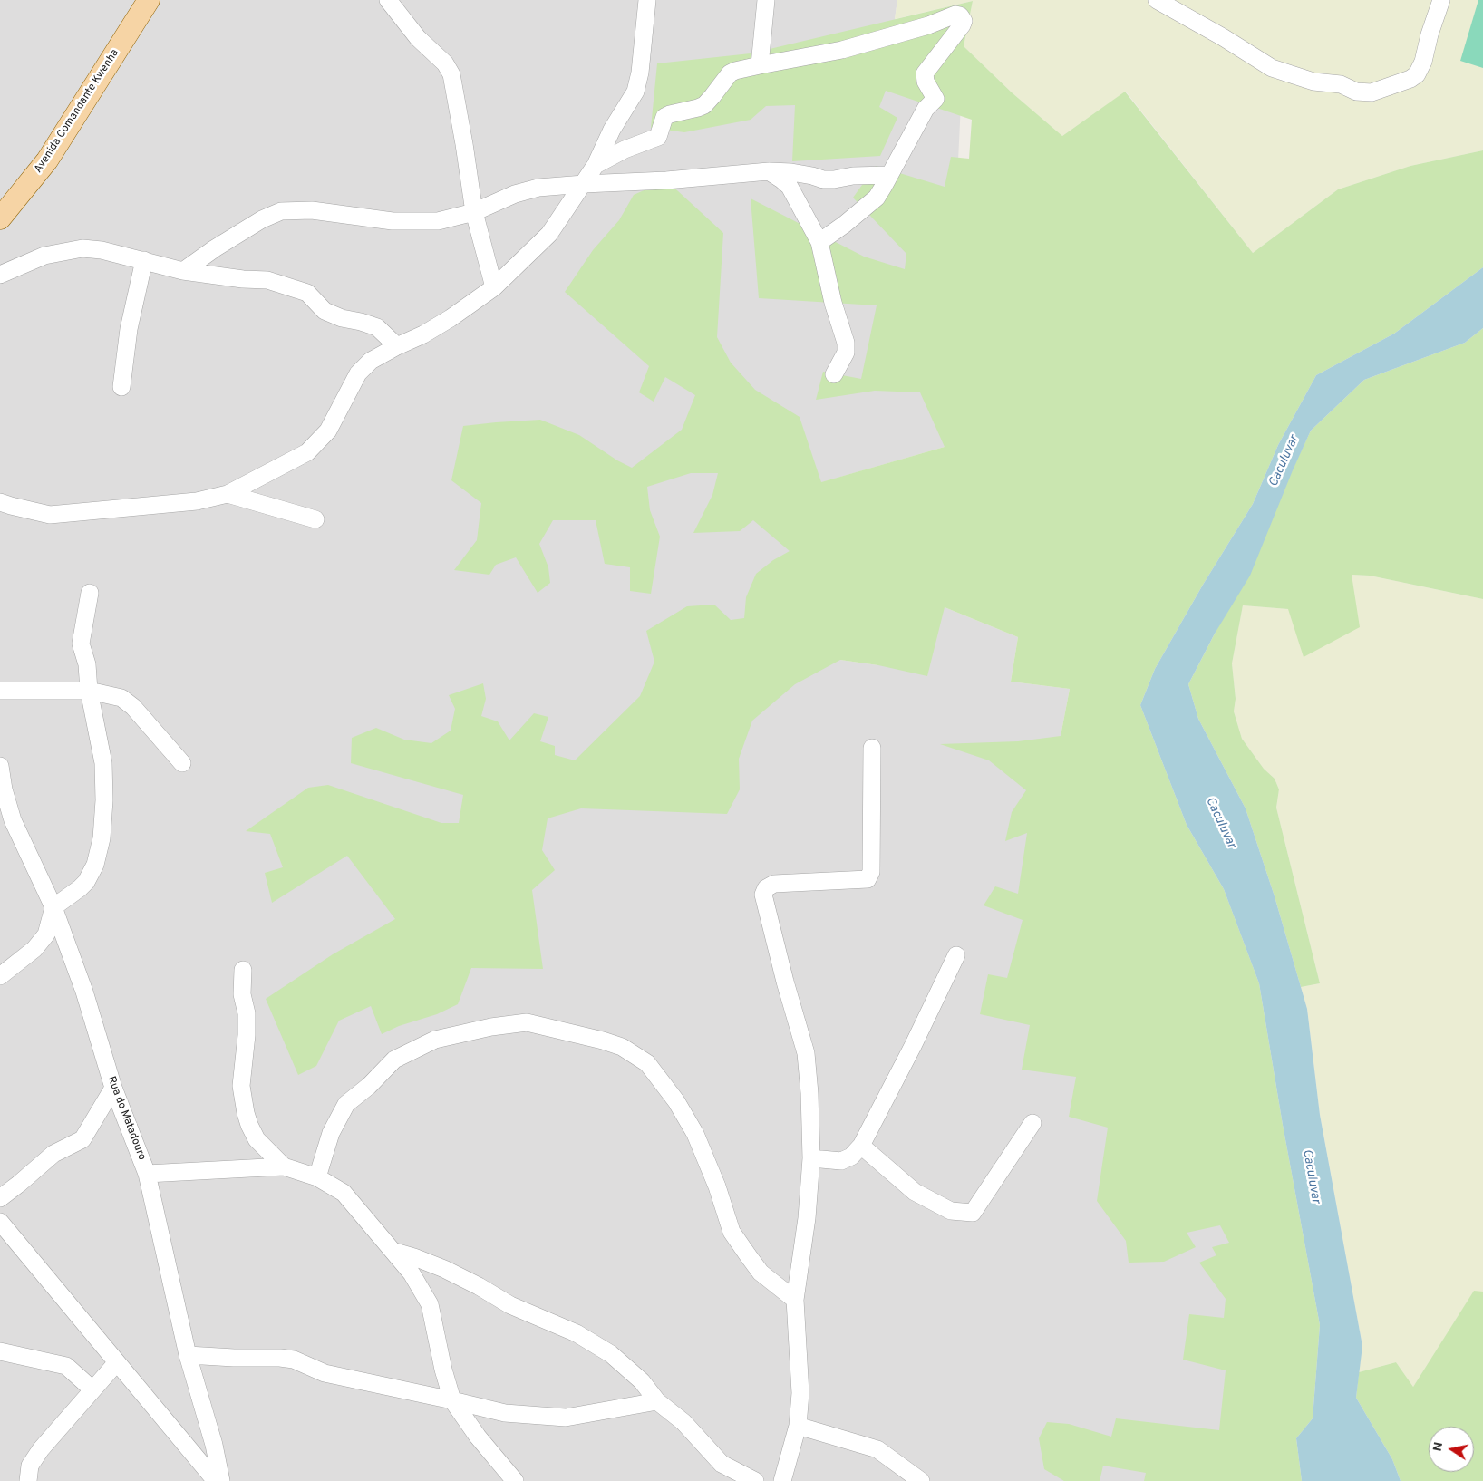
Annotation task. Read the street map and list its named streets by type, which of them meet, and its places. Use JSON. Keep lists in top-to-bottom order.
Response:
{
  "streets": {
    "main road": ["Avenida Comandante Kwenha"],
    "street": ["Rua do Matadouro"]
  },
  "water": ["Caculuvar"],
  "north": "left"
}
